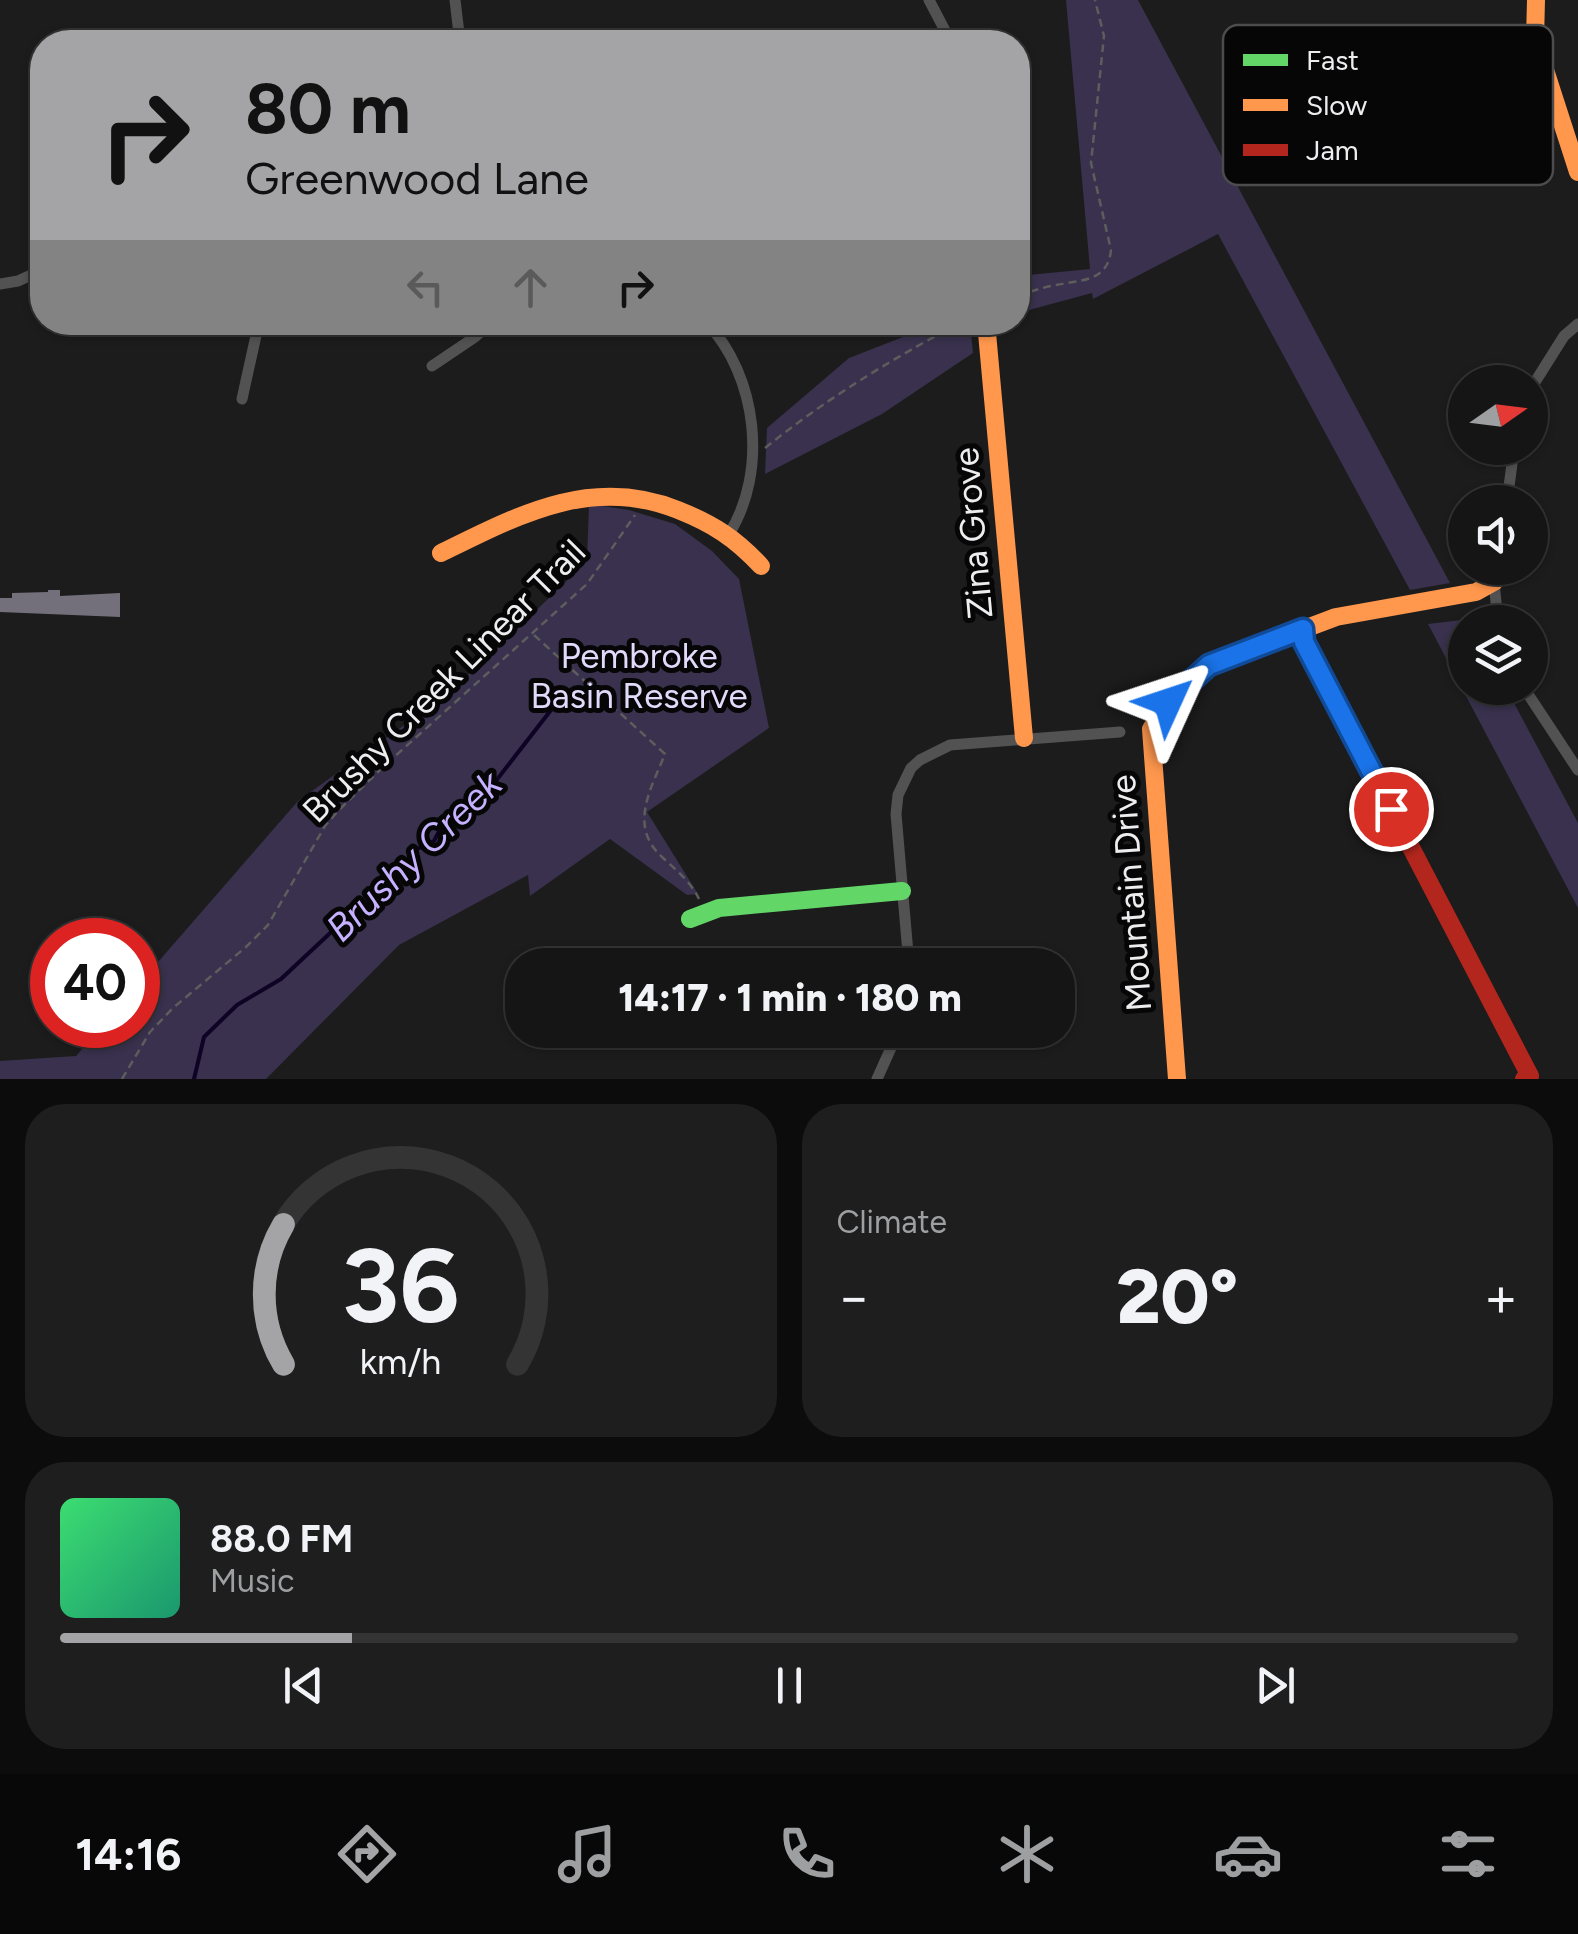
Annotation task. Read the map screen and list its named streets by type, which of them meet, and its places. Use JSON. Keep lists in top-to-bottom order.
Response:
{
  "streets": {
    "street": ["Zina Grove", "Mountain Drive"],
    "path": ["Brushy Creek Linear Trail"]
  },
  "water": ["Brushy Creek"],
  "parks": ["Pembroke Basin Reserve"],
  "legend": ["Fast", "Slow", "Jam"],
  "north": "right",
  "page": {
    "turn": ["80 m", "Greenwood Lane"],
    "limit": "40",
    "trip": "14:17 · 1 min · 180 m",
    "tile": "Climate",
    "heat": ["−", "20°", "+"],
    "song": ["88.0 FM", "Music"],
    "tabs": "14:16",
    "gauge": ["36", "km/h"]
  }
}
